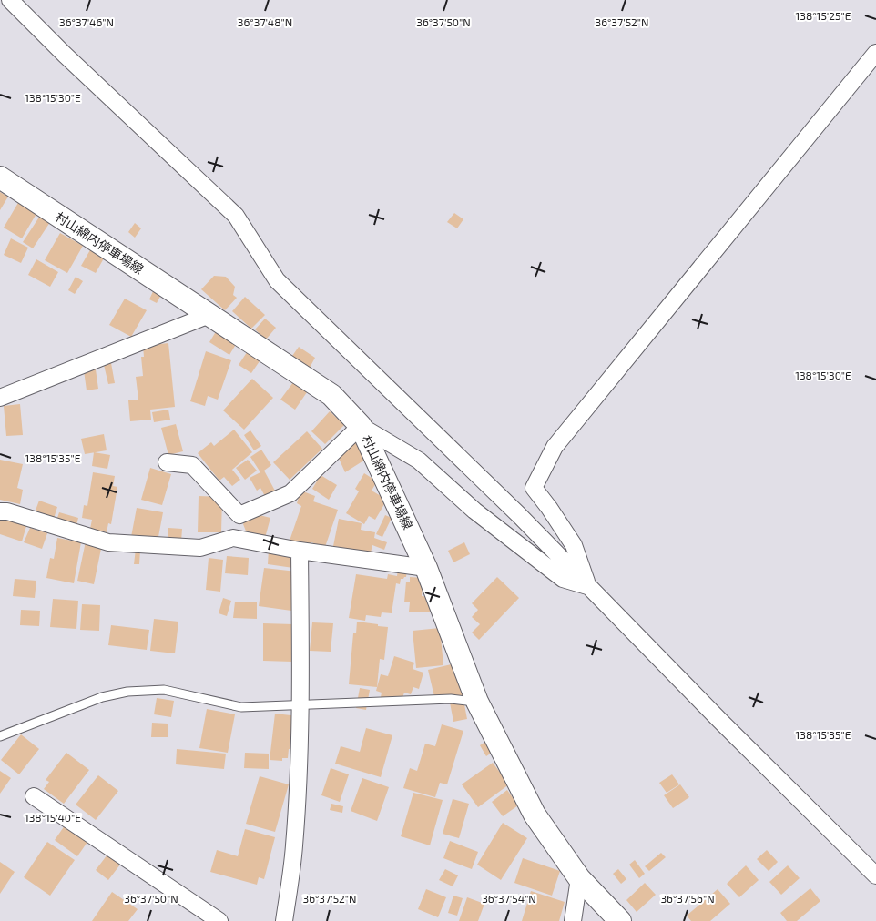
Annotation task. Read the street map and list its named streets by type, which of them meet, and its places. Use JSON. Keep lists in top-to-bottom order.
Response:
{
  "streets": {
    "main road": ["村山綿内停車場線"]
  },
  "coordinates": [
    "138°15'25\"E",
    "36°37'46\"N",
    "36°37'48\"N",
    "36°37'50\"N",
    "36°37'52\"N",
    "138°15'30\"E",
    "138°15'35\"E",
    "138°15'40\"E",
    "36°37'56\"N",
    "36°37'54\"N"
  ]
}
